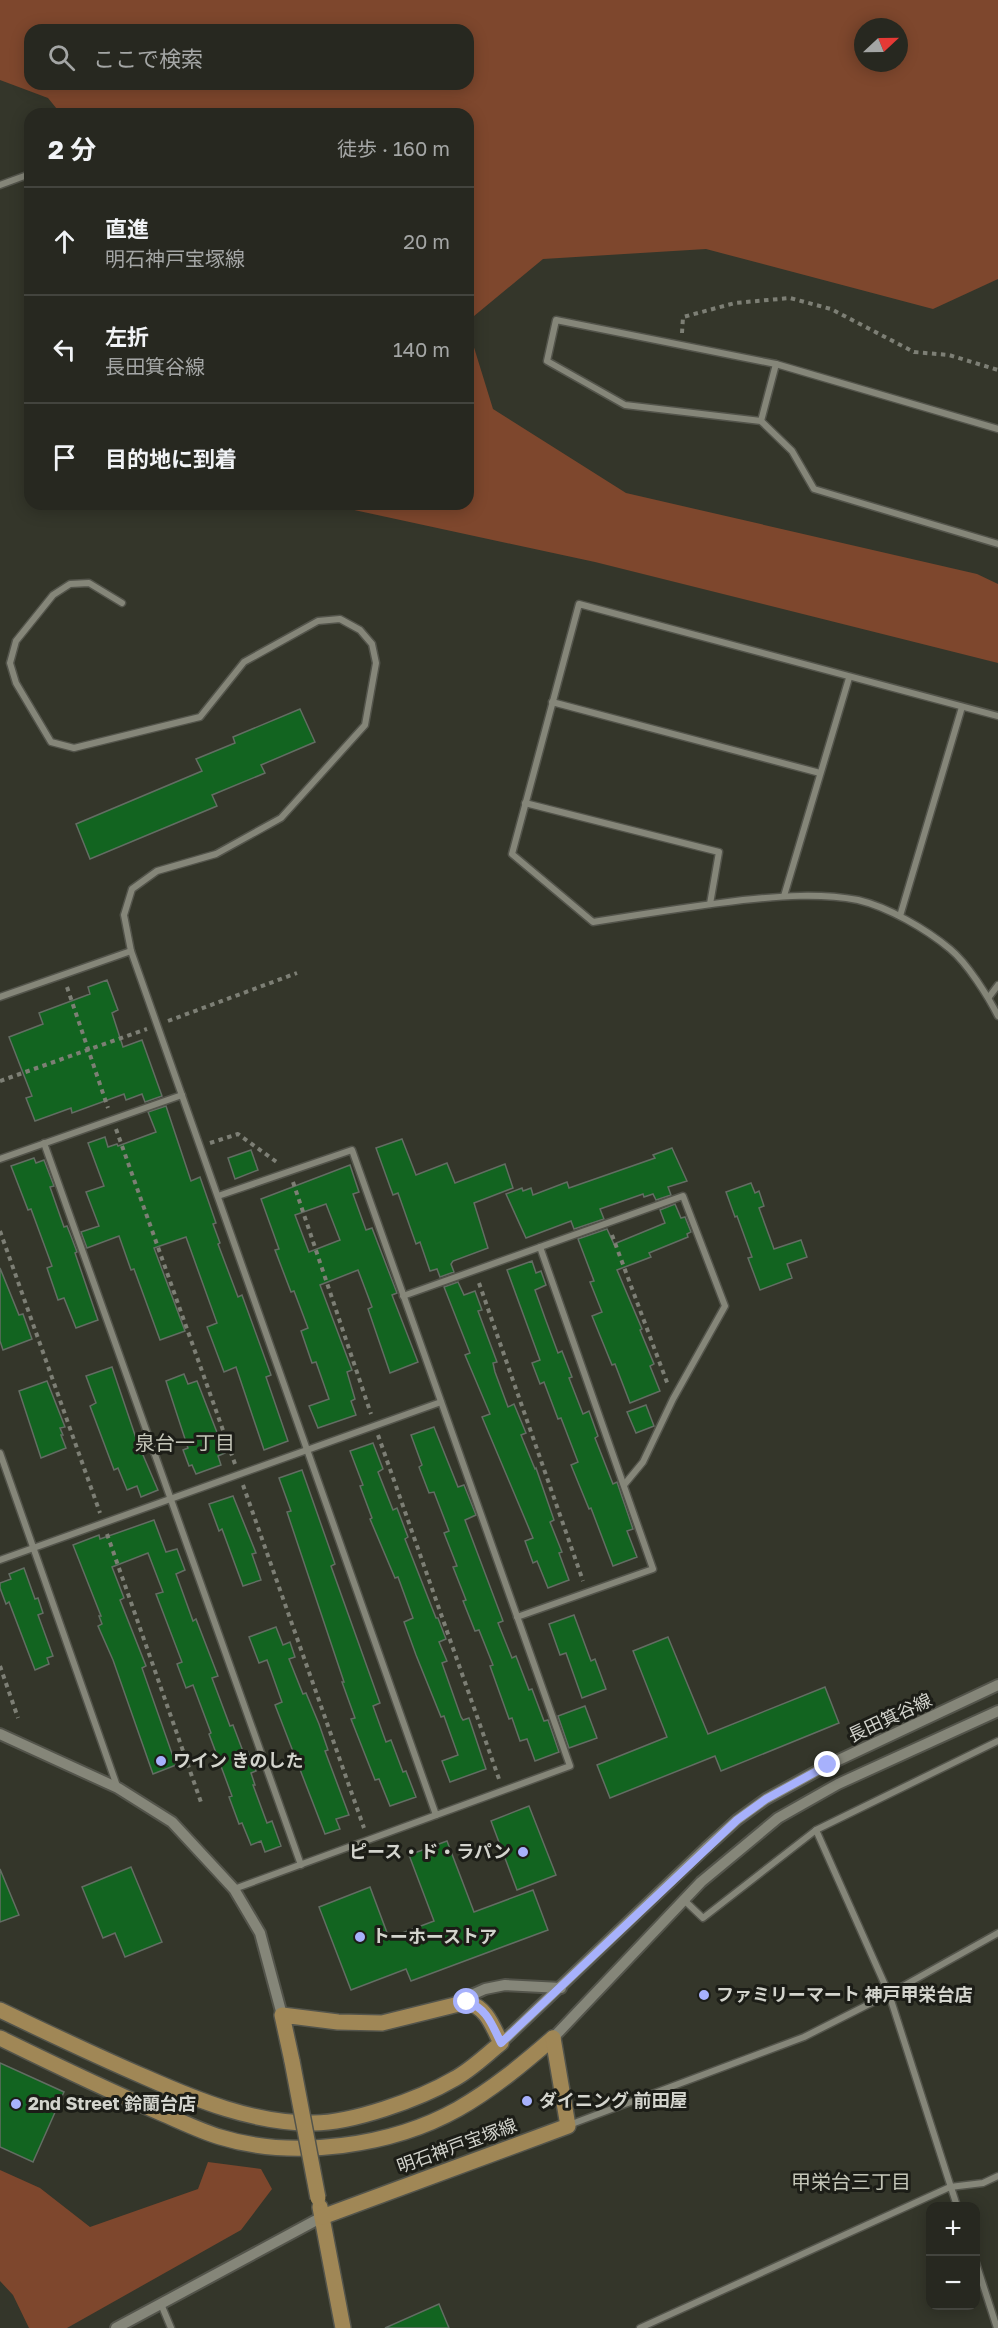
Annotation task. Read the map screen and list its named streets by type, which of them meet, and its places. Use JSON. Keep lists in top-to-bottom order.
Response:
{
  "streets": {
    "main road": ["明石神戸宝塚線"],
    "street": ["長田箕谷線"]
  },
  "districts": ["泉台一丁目", "甲栄台三丁目"],
  "places": [
    "ワイン きのした",
    "ピース・ド・ラパン",
    "トーホーストア",
    "ファミリーマート 神戸甲栄台店",
    "ダイニング 前田屋",
    "2nd Street 鈴蘭台店"
  ],
  "north": "right",
  "page": {
    "search": "ここで検索",
    "heading": ["2 分", "徒歩 · 160 m"],
    "list": [
      ["直進", "明石神戸宝塚線", "20 m"],
      ["左折", "長田箕谷線", "140 m"],
      "目的地に到着"
    ],
    "map_buttons": ["+", "−"]
  }
}
